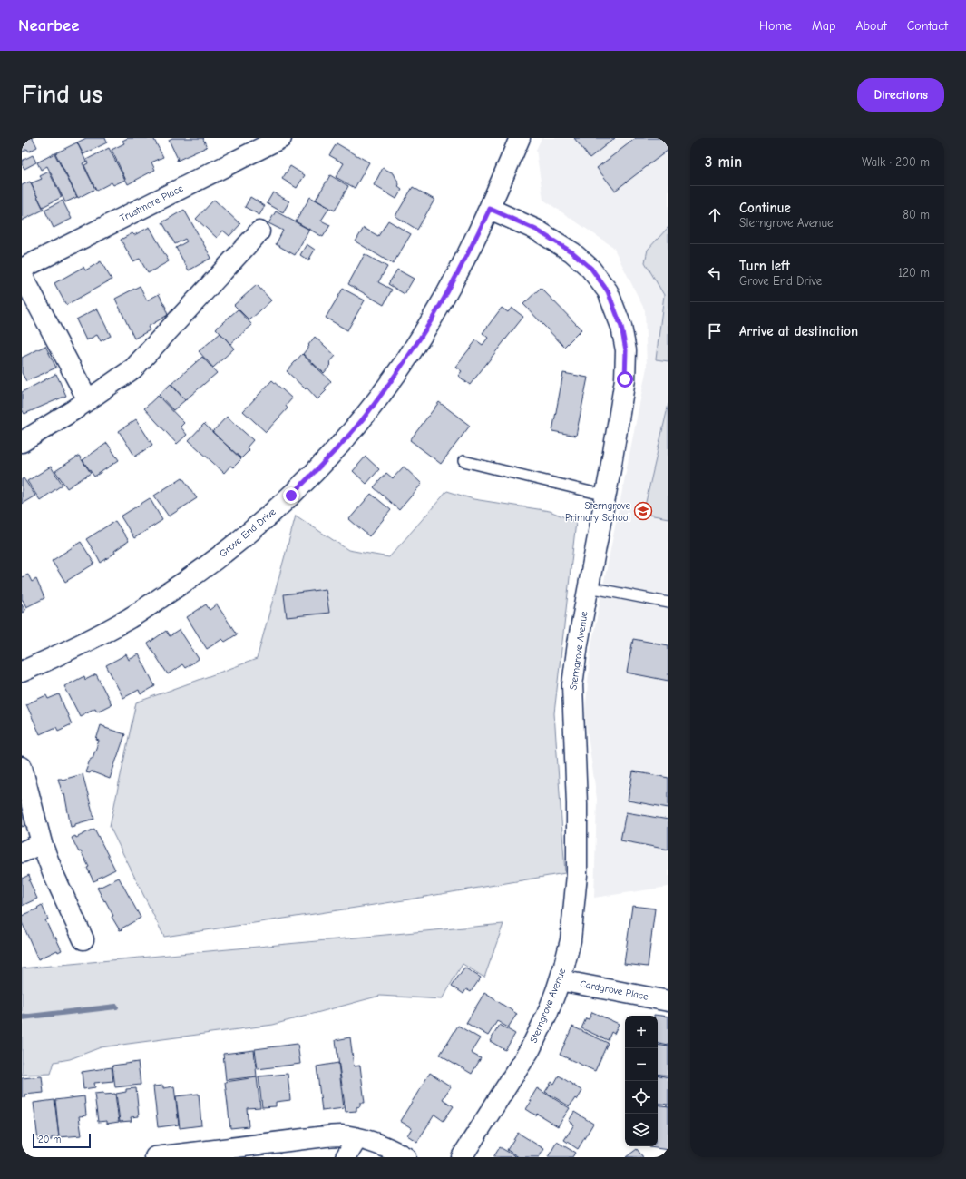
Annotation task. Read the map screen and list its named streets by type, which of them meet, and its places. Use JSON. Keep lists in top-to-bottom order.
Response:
{
  "streets": {
    "street": [
      "Trustmore Place",
      "Grove End Drive",
      "Sterngrove Avenue",
      "Cardgrove Place"
    ]
  },
  "crossings": [
    ["Grove End Drive", "Sterngrove Avenue"],
    ["Sterngrove Avenue", "Cardgrove Place"]
  ],
  "places": {
    "school or university": ["Sterngrove Primary School"]
  },
  "scale_bar": "20 m",
  "page": {
    "header": "Nearbee",
    "nav": [
      "Home",
      "Map",
      "About",
      "Contact"
    ],
    "buttons": "Directions",
    "title": "Find us",
    "heading": ["3 min", "Walk · 200 m"],
    "list": [
      ["Continue", "Sterngrove Avenue", "80 m"],
      ["Turn left", "Grove End Drive", "120 m"],
      "Arrive at destination"
    ],
    "map_buttons": ["+", "−"],
    "scale": "20 m"
  }
}
